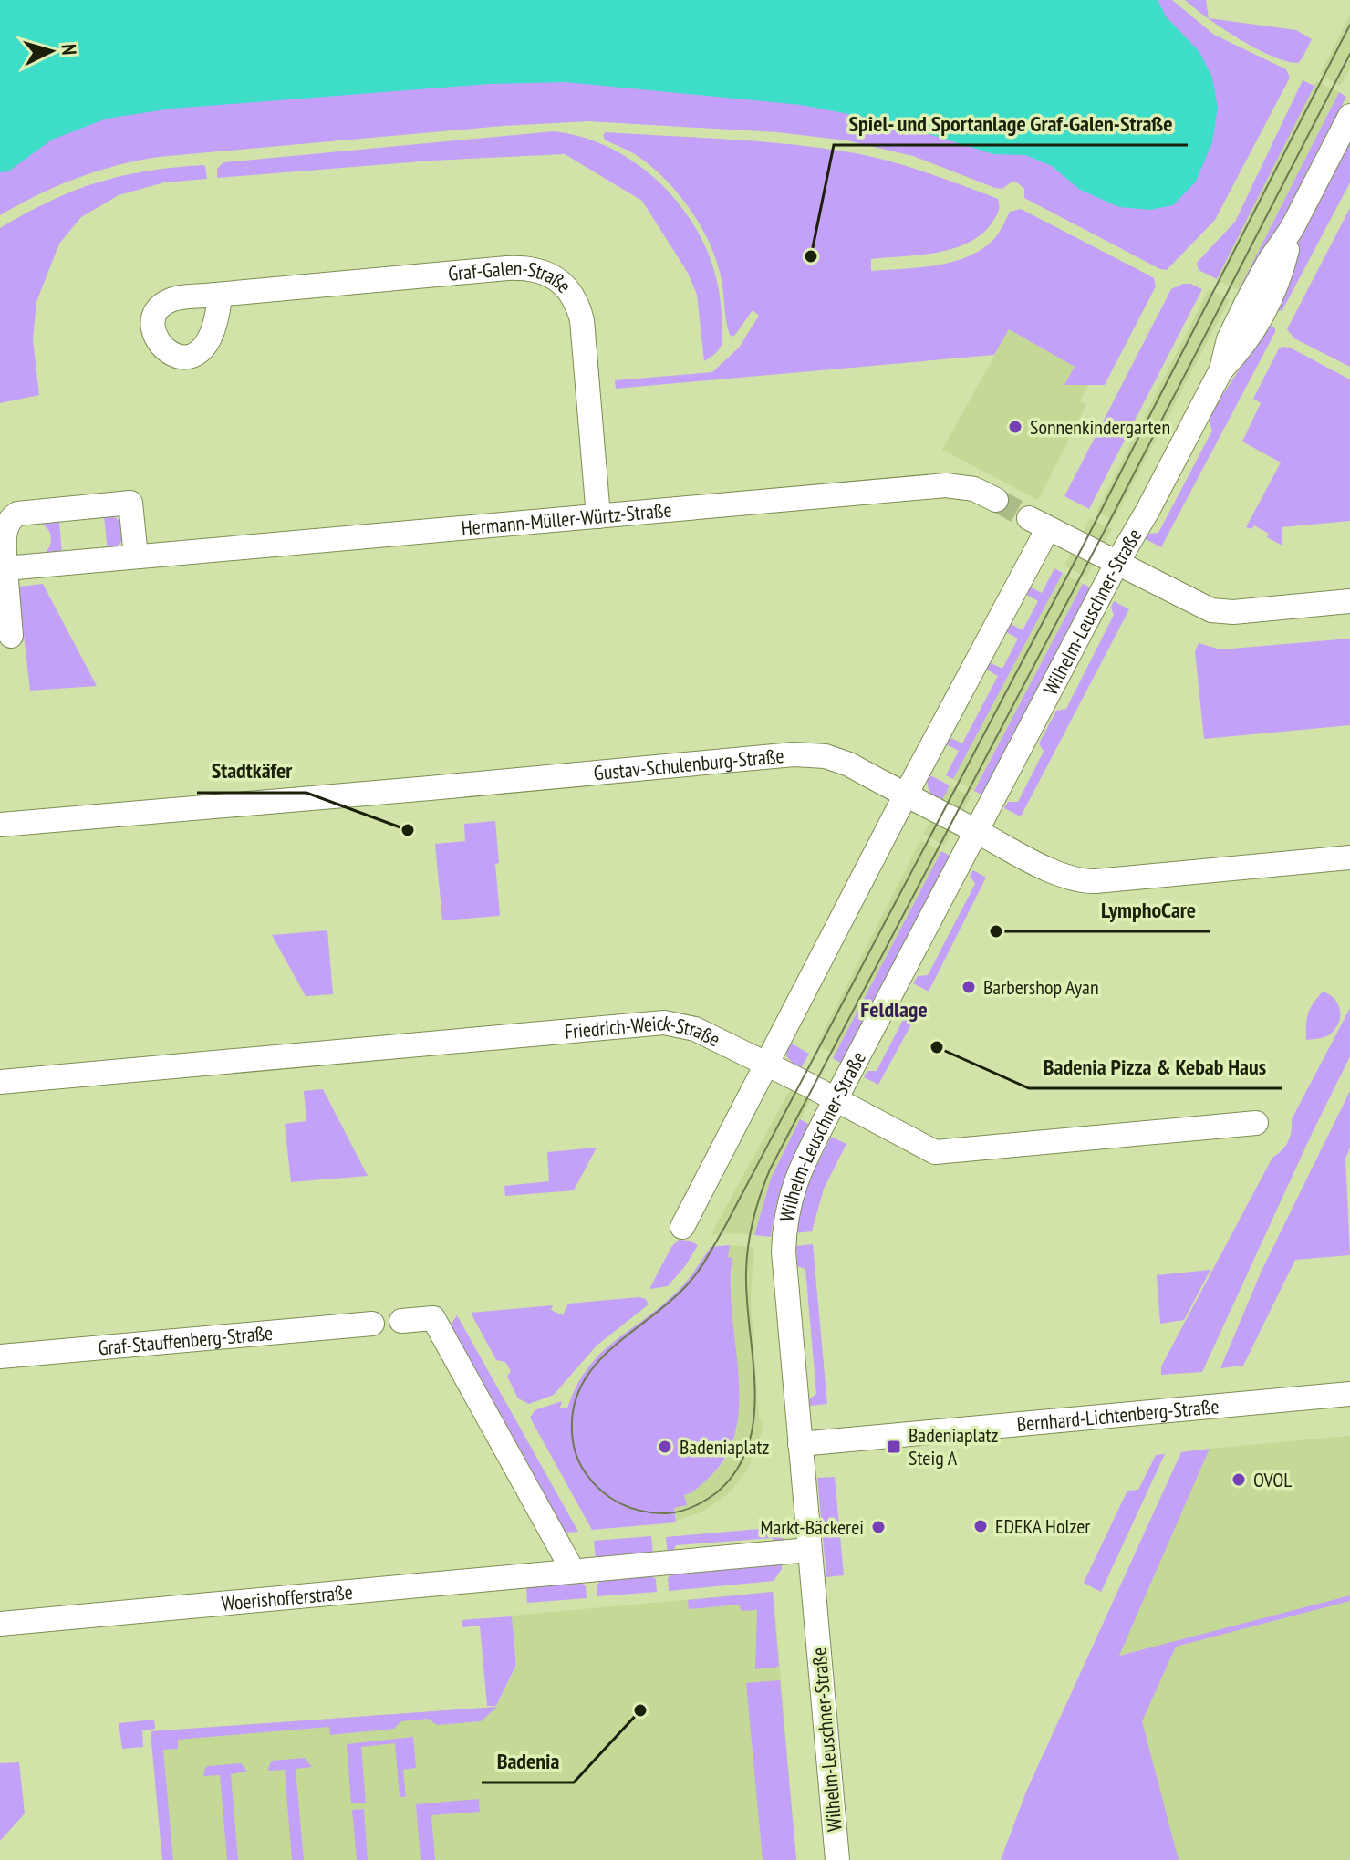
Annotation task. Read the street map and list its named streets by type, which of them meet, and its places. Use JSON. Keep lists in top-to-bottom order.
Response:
{
  "streets": {
    "street": [
      "Graf-Galen-Straße",
      "Hermann-Müller-Würtz-Straße",
      "Wilhelm-Leuschner-Straße",
      "Gustav-Schulenburg-Straße",
      "Friedrich-Weick-Straße",
      "Graf-Stauffenberg-Straße",
      "Bernhard-Lichtenberg-Straße",
      "Woerishofferstraße"
    ]
  },
  "crossings": [
    ["Graf-Galen-Straße", "Hermann-Müller-Würtz-Straße"],
    ["Wilhelm-Leuschner-Straße", "Gustav-Schulenburg-Straße"],
    ["Wilhelm-Leuschner-Straße", "Friedrich-Weick-Straße"],
    ["Wilhelm-Leuschner-Straße", "Bernhard-Lichtenberg-Straße"]
  ],
  "districts": ["Feldlage"],
  "places": {
    "other": [
      "Spiel- und Sportanlage Graf-Galen-Straße",
      "Sonnenkindergarten",
      "Stadtkäfer",
      "LymphoCare",
      "Barbershop Ayan",
      "Badenia Pizza & Kebab Haus",
      "Badeniaplatz",
      "OVOL",
      "EDEKA Holzer",
      "Markt-Bäckerei",
      "Badenia"
    ],
    "transit": ["Badeniaplatz Steig A"]
  },
  "north": "right"
}
